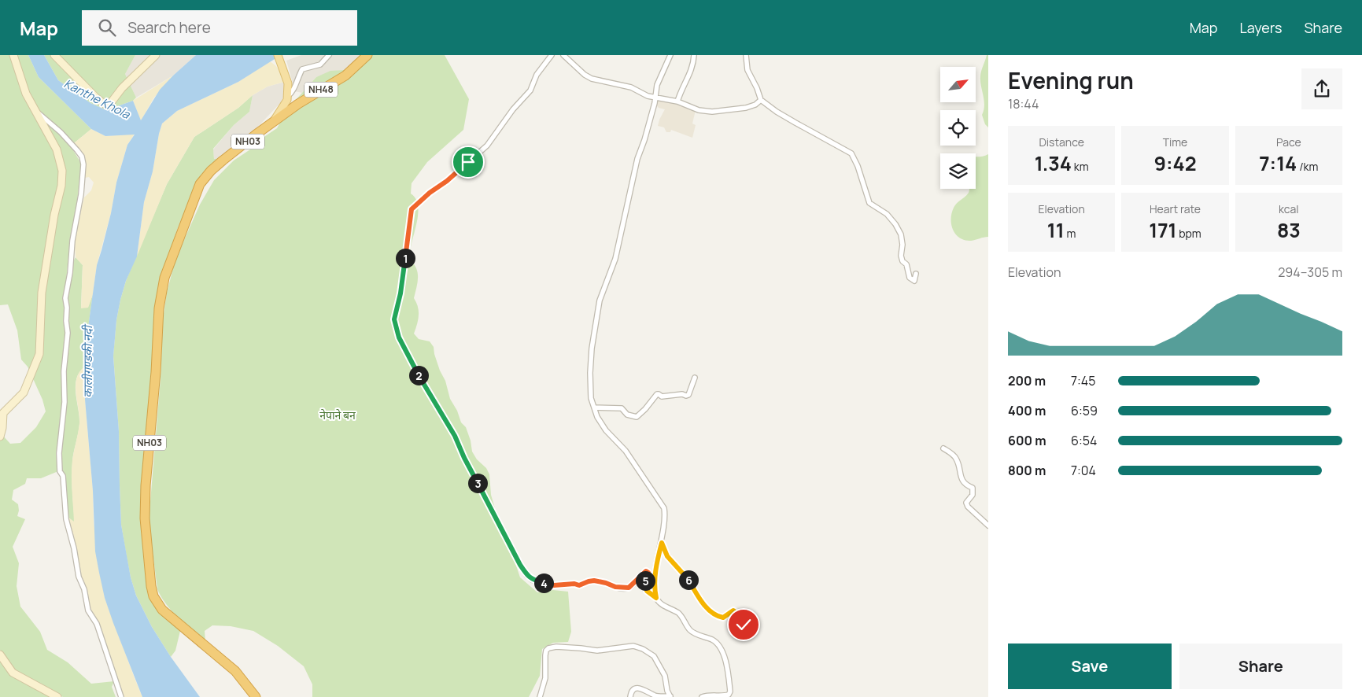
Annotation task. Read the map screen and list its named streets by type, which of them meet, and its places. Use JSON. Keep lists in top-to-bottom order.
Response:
{
  "streets": {
    "highway": ["NH48", "NH03"]
  },
  "crossings": [
    ["NH48", "NH03"]
  ],
  "water": ["Kanthe Khola", "कालीगण्डकी नदी"],
  "parks": ["नेपाने बन"],
  "north": "top right",
  "page": {
    "header": "Map",
    "search": "Search here",
    "nav": ["Map", "Layers", "Share"],
    "heading": ["Evening run", "18:44"],
    "stats": [
      ["Distance", "1.34 km"],
      ["Time", "9:42"],
      ["Pace", "7:14 /km"],
      ["Elevation", "11 m"],
      ["Heart rate", "171 bpm"],
      ["kcal", "83"]
    ],
    "pins": [
      "1",
      "2",
      "3",
      "6",
      "5",
      "4"
    ],
    "chart": ["Elevation", "294–305 m"],
    "list": [
      {
        "name": "200 m",
        "note": "7:45"
      },
      {
        "name": "400 m",
        "note": "6:59"
      },
      {
        "name": "600 m",
        "note": "6:54"
      },
      {
        "name": "800 m",
        "note": "7:04"
      }
    ],
    "buttons": ["Save", "Share"]
  }
}
